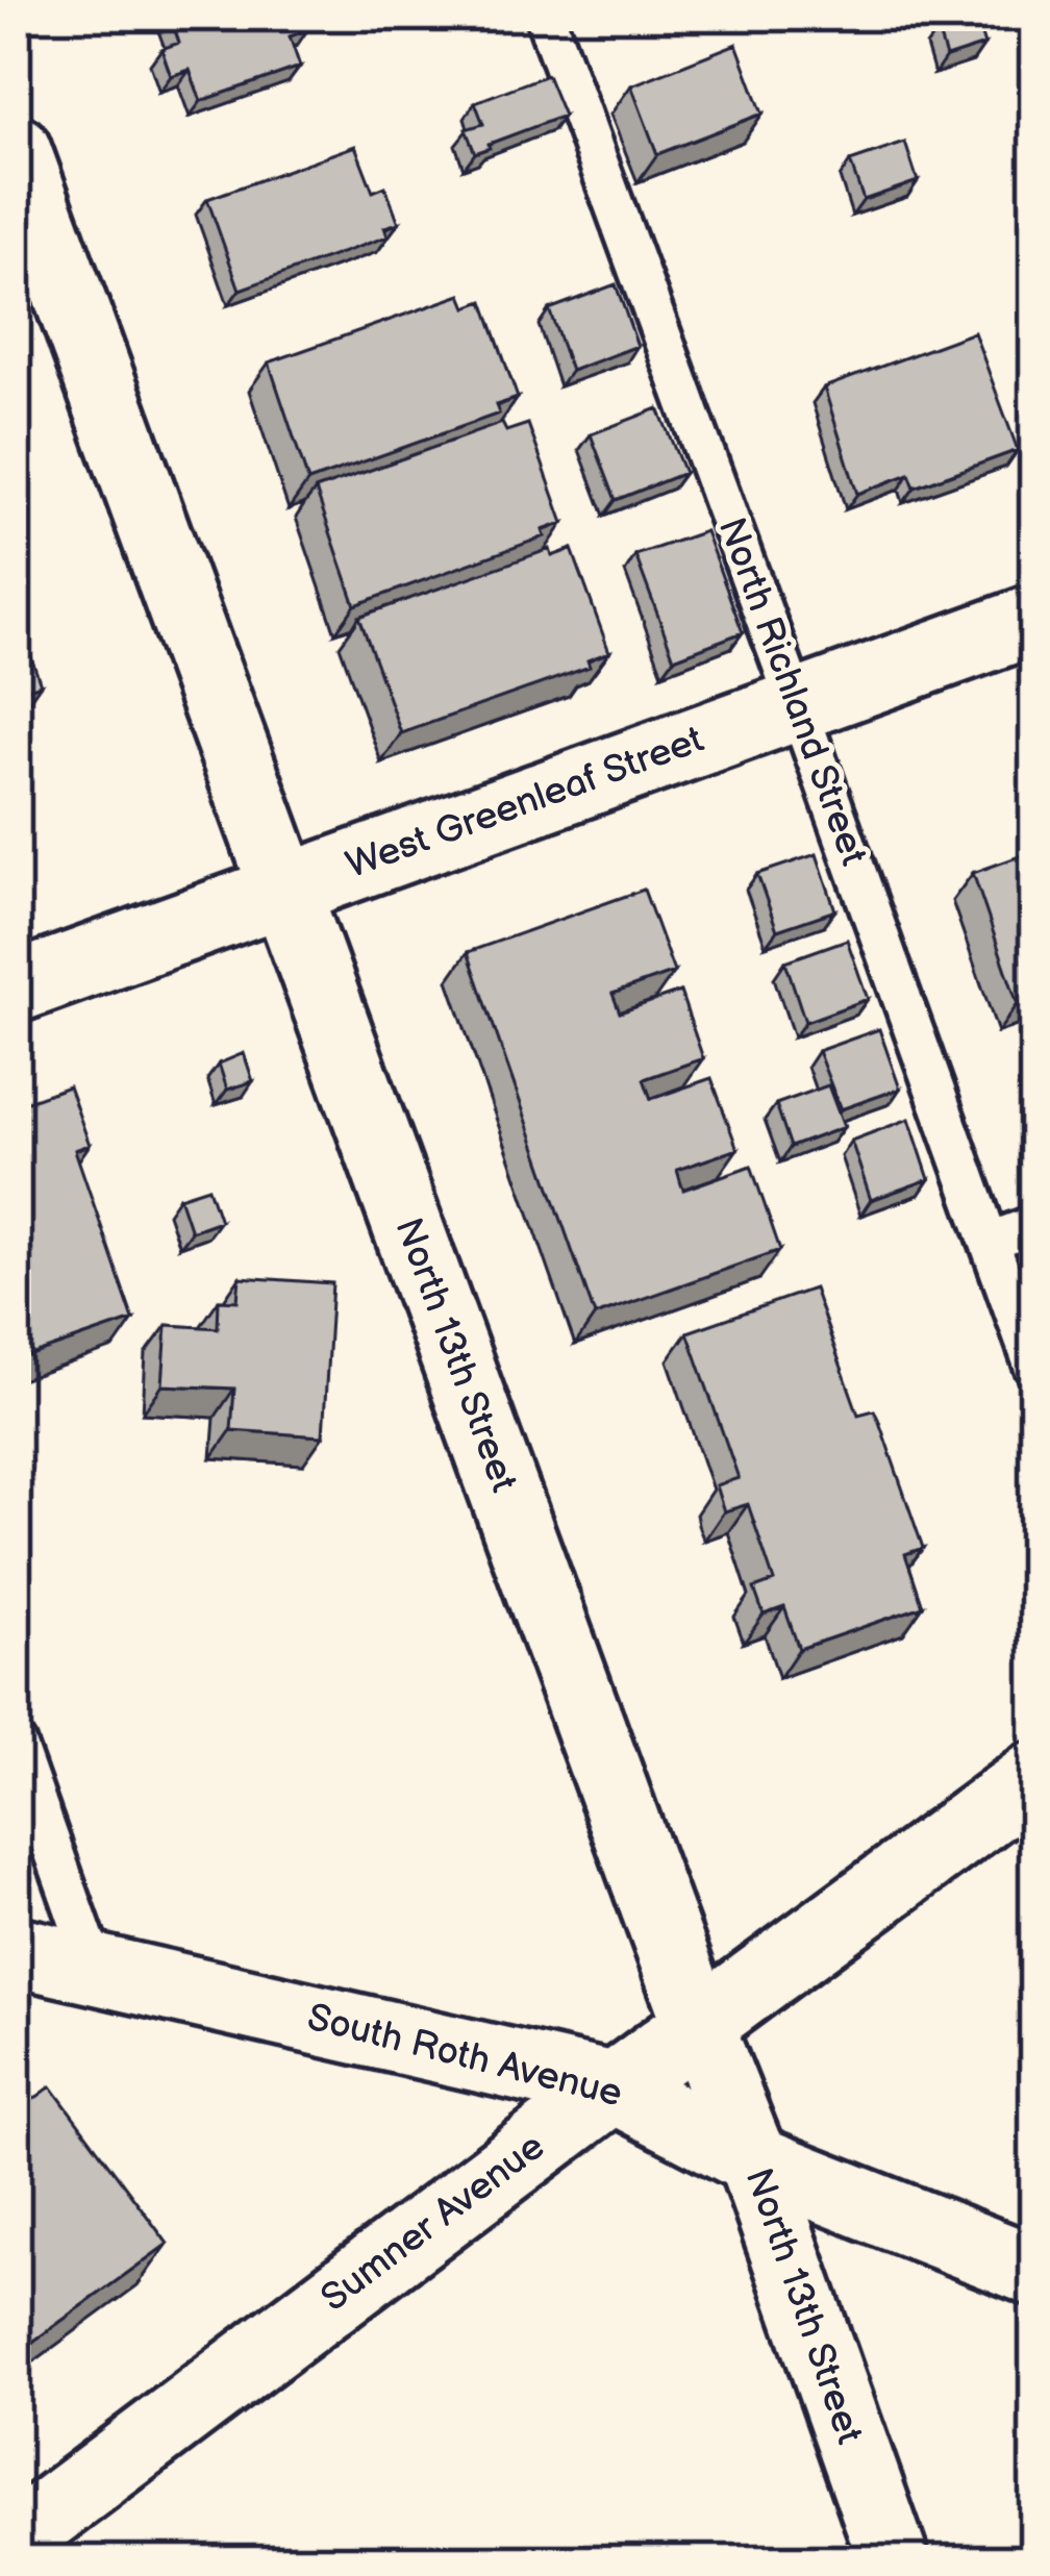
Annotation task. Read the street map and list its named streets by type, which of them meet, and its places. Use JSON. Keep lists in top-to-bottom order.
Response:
{
  "streets": {
    "street": [
      "West Greenleaf Street",
      "North 13th Street",
      "South Roth Avenue",
      "Sumner Avenue"
    ],
    "lane": ["North Richland Street"]
  },
  "crossings": [
    ["North Richland Street", "West Greenleaf Street"],
    ["West Greenleaf Street", "North 13th Street"],
    ["North 13th Street", "South Roth Avenue"],
    ["North 13th Street", "Sumner Avenue"],
    ["South Roth Avenue", "Sumner Avenue"]
  ]
}
